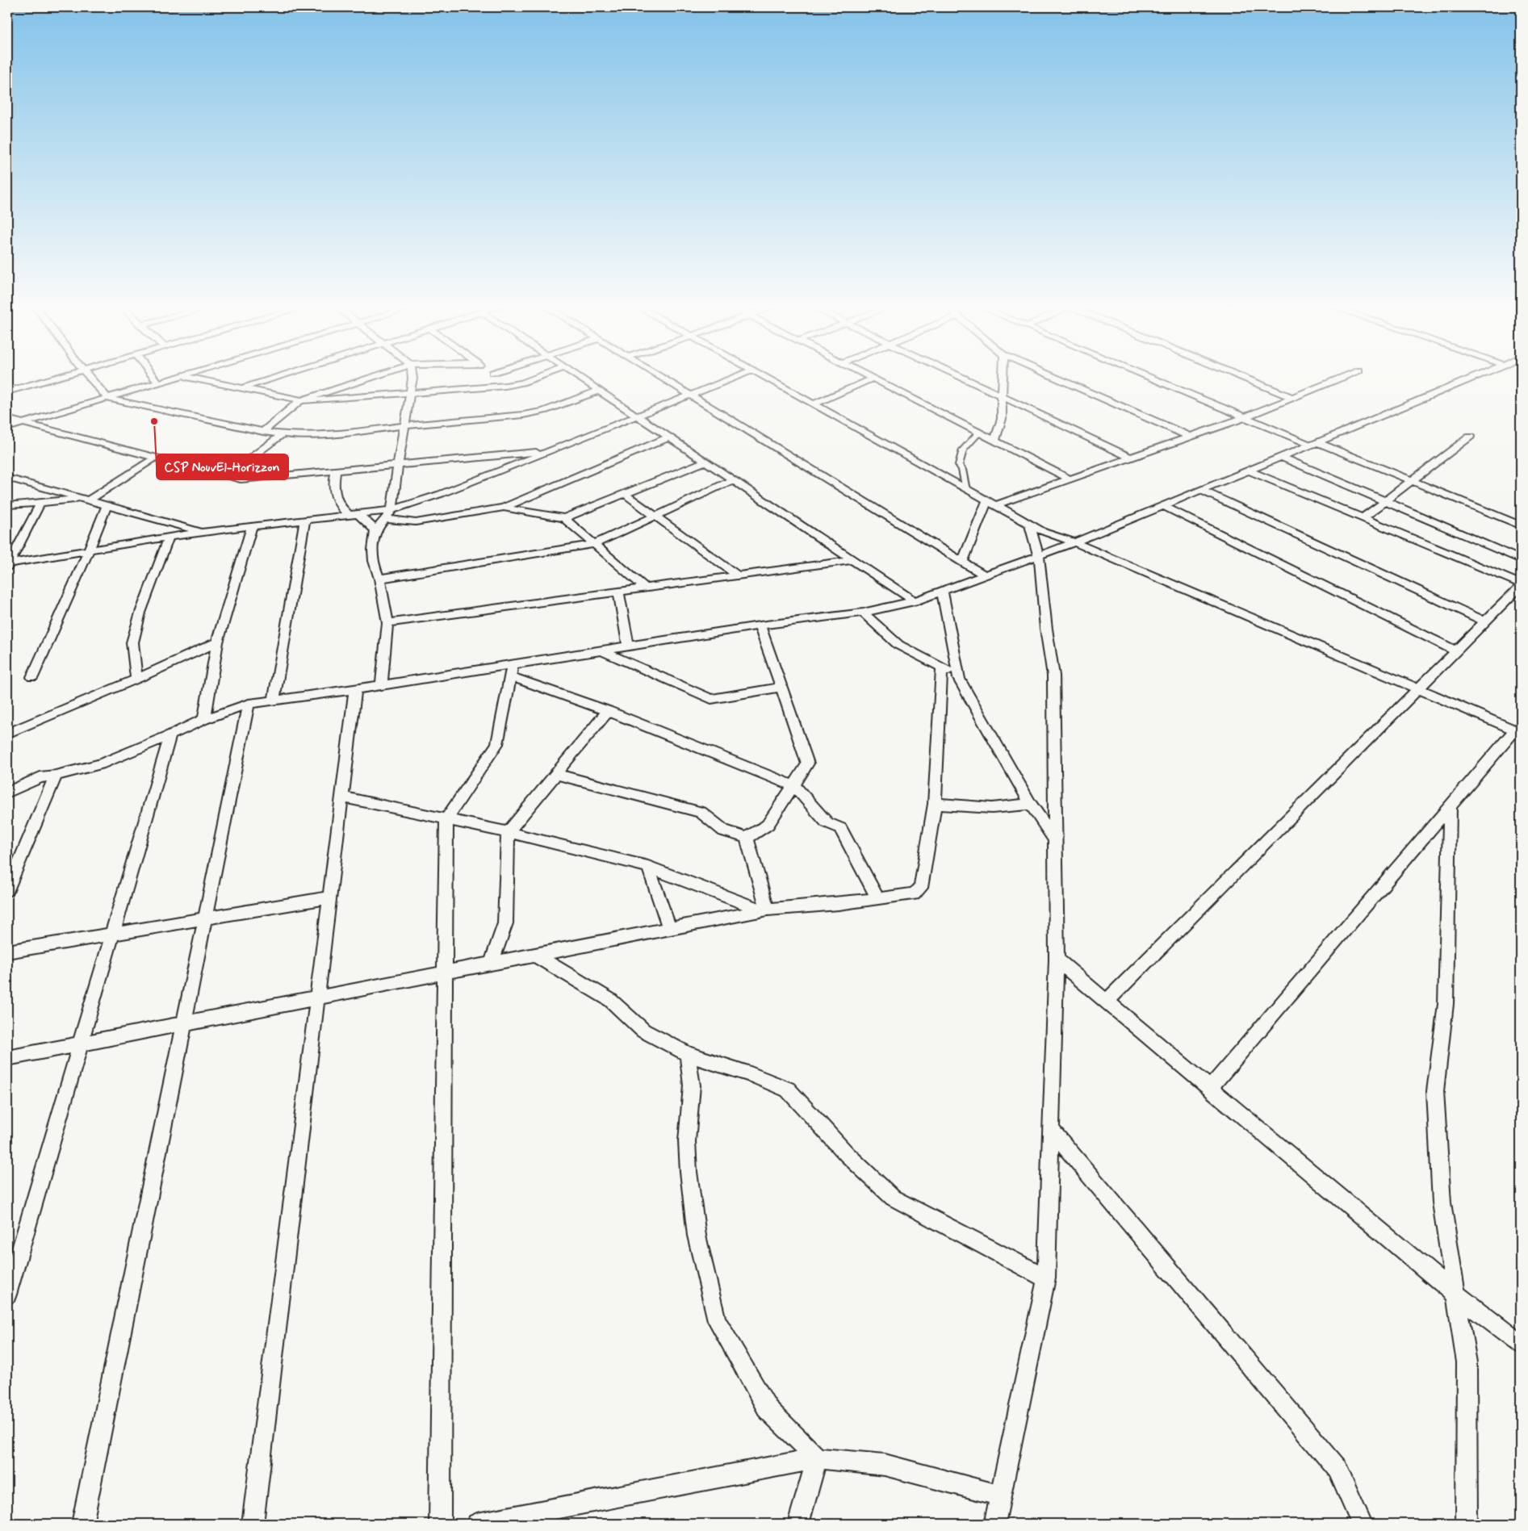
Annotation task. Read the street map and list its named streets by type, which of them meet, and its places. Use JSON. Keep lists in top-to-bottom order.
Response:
{
  "places": ["CSP NouvEl-Horizzon"]
}
